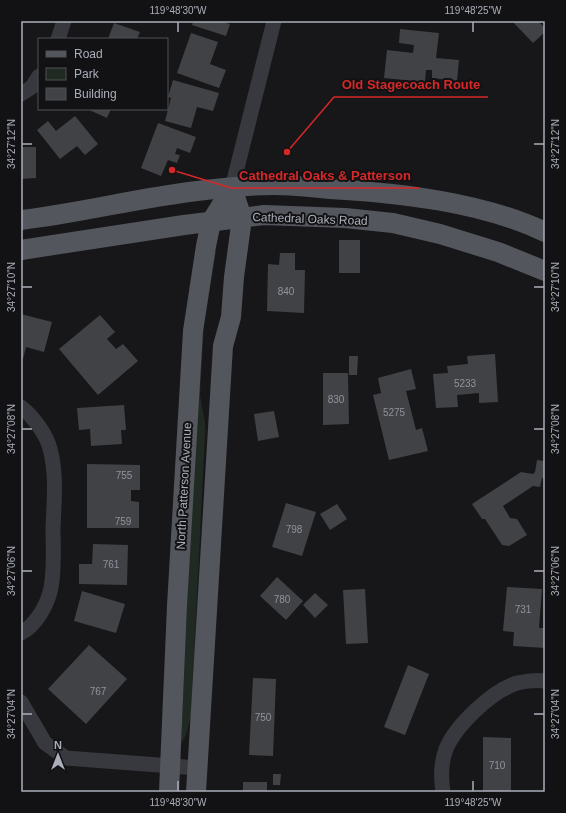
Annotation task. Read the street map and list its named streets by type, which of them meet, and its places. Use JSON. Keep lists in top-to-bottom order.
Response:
{
  "streets": {
    "main road": ["Cathedral Oaks Road", "North Patterson Avenue"]
  },
  "crossings": [
    ["Cathedral Oaks Road", "North Patterson Avenue"]
  ],
  "places": ["Old Stagecoach Route", "Cathedral Oaks & Patterson"],
  "house_numbers": [
    "840",
    "5233",
    "830",
    "5275",
    "755",
    "759",
    "798",
    "761",
    "780",
    "731",
    "767",
    "750",
    "710"
  ],
  "legend": ["Road", "Park", "Building"],
  "north": "top",
  "coordinates": [
    "119°48'30\"W",
    "119°48'25\"W",
    "34°27'12\"N",
    "34°27'10\"N",
    "34°27'08\"N",
    "34°27'06\"N",
    "34°27'04\"N"
  ]
}
